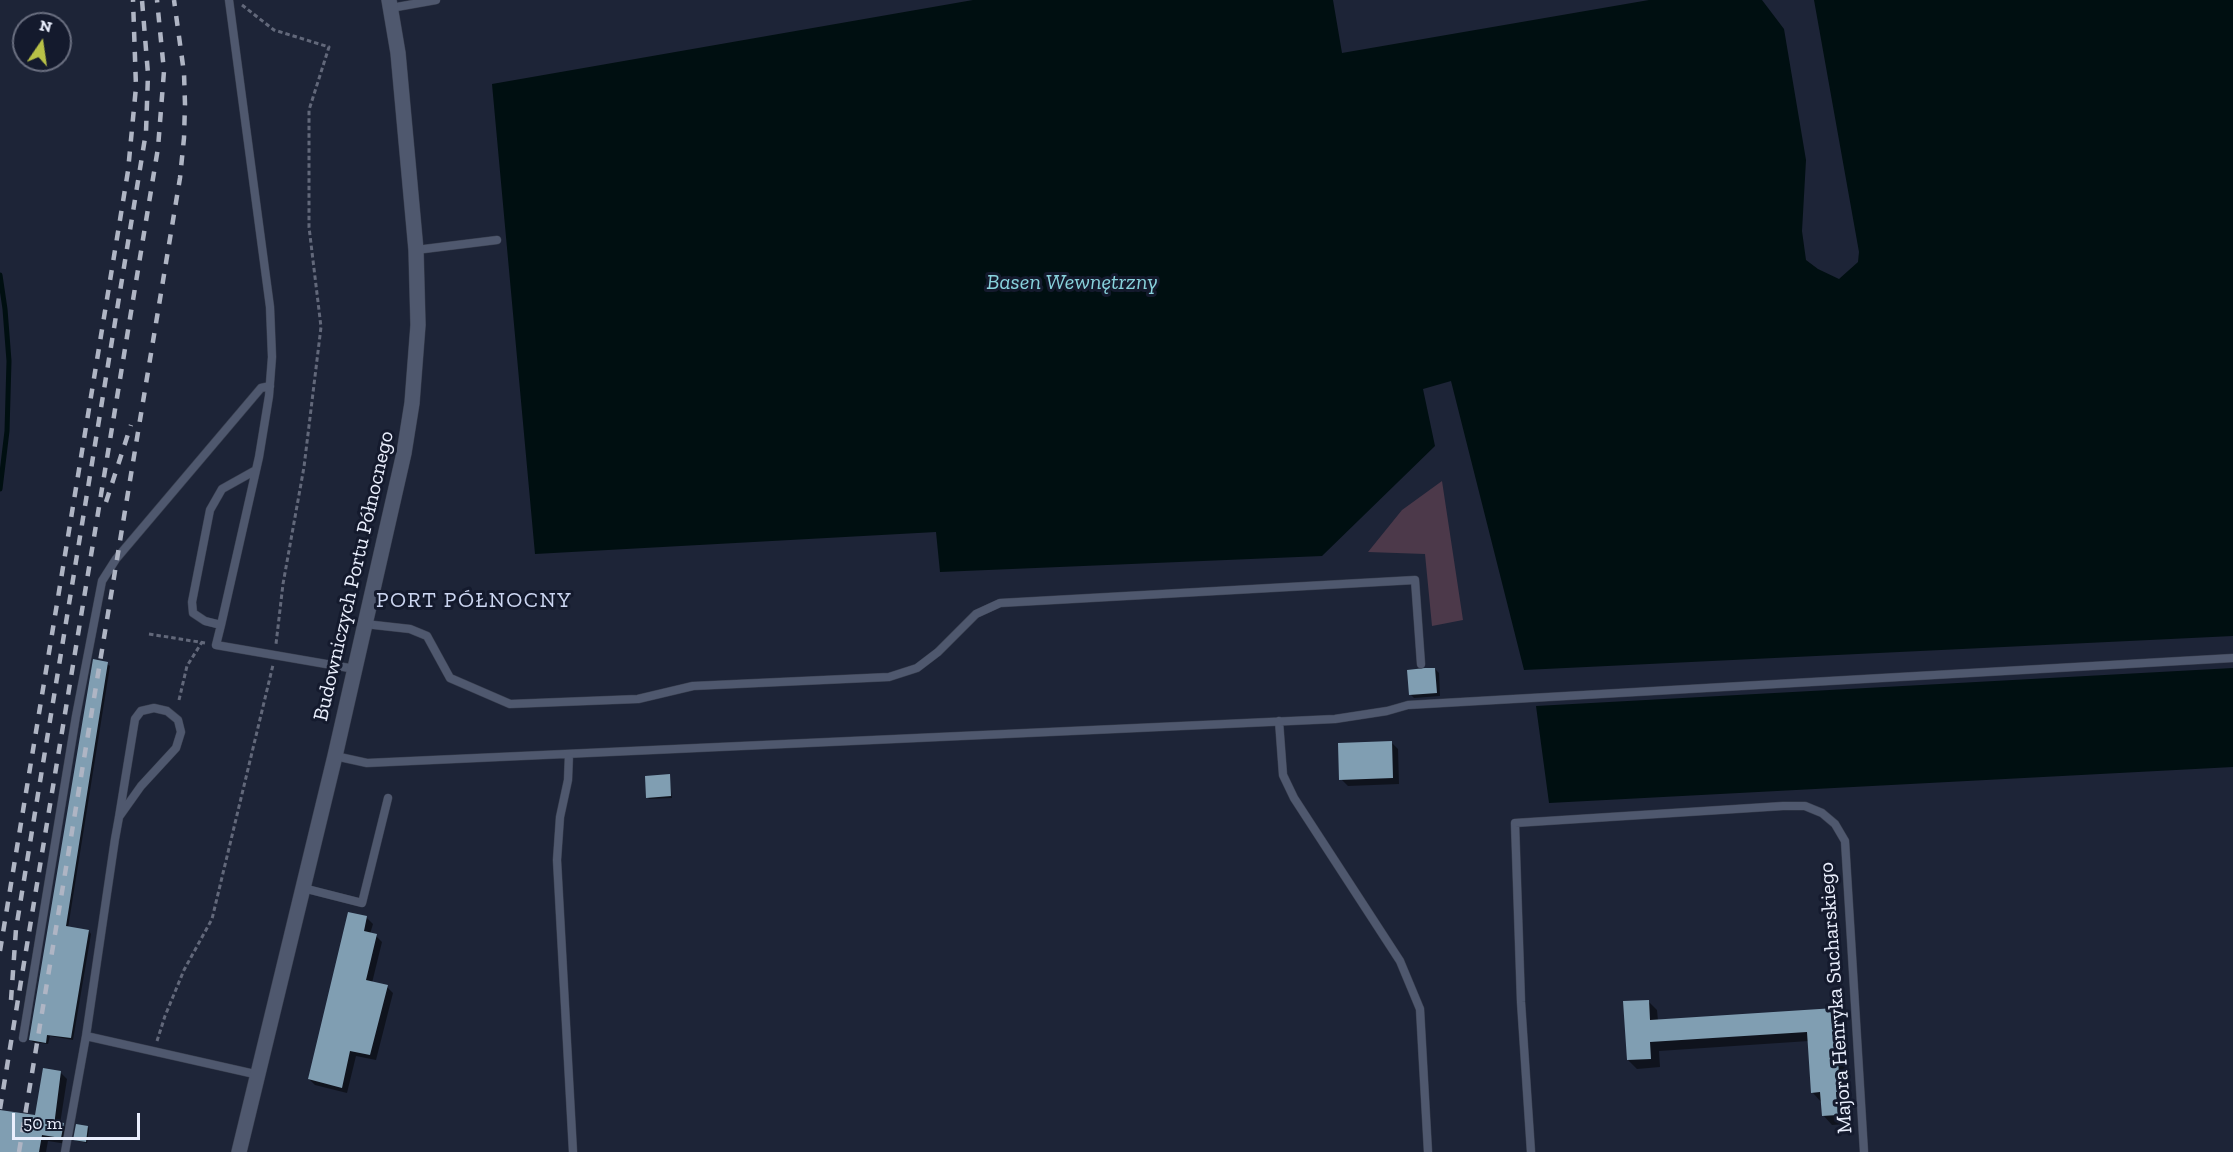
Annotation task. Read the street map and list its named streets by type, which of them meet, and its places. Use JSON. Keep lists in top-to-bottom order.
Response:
{
  "streets": {
    "street": ["Budowniczych Portu Północnego"],
    "lane": ["Majora Henryka Sucharskiego"]
  },
  "districts": ["PORT PÓŁNOCNY"],
  "water": ["Basen Wewnętrzny"],
  "scale_bar": "50 m",
  "north": "top"
}
